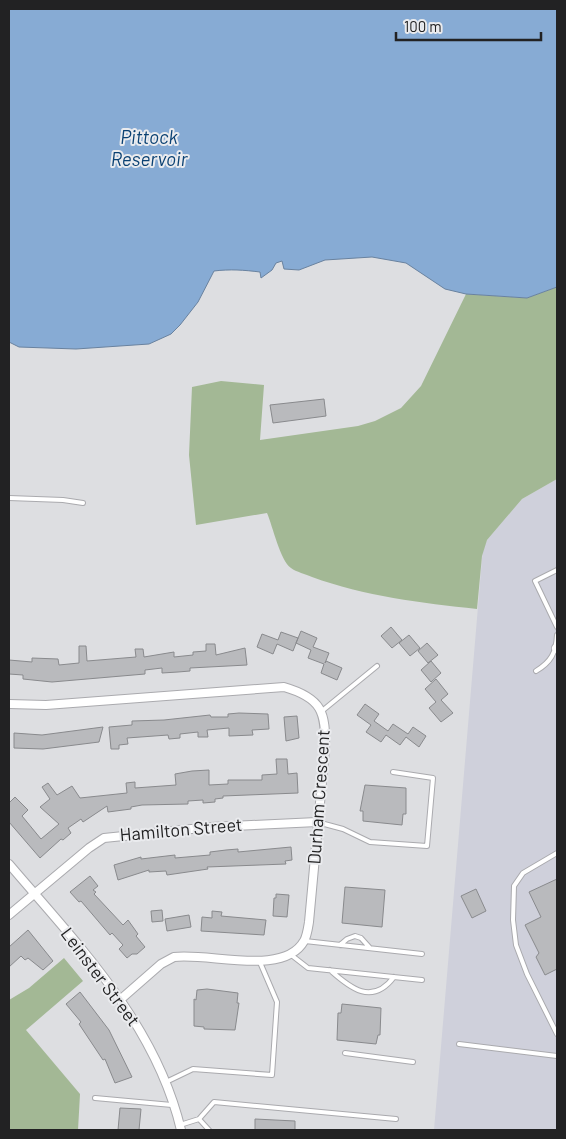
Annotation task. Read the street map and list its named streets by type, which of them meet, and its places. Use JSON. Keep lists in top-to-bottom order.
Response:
{
  "streets": {
    "street": ["Durham Crescent", "Hamilton Street", "Leinster Street"]
  },
  "crossings": [
    ["Durham Crescent", "Hamilton Street"],
    ["Hamilton Street", "Leinster Street"]
  ],
  "water": ["Pittock Reservoir"],
  "scale_bar": "100 m"
}
